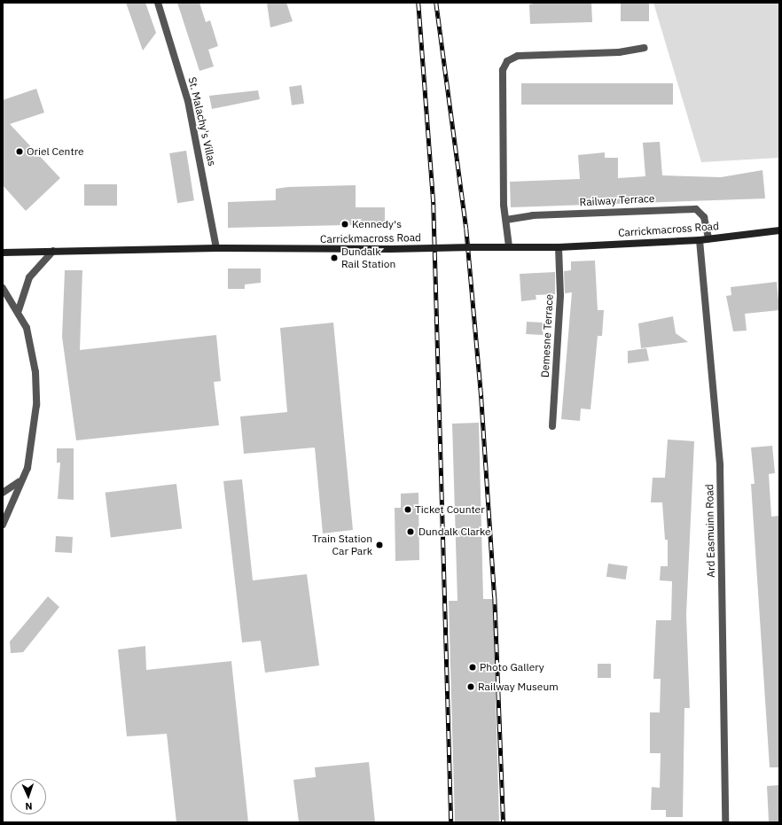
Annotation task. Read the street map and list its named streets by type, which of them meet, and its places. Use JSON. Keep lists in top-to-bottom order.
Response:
{
  "streets": {
    "main road": ["Carrickmacross Road"],
    "street": [
      "St. Malachy's Villas",
      "Railway Terrace",
      "Demesne Terrace",
      "Ard Easmuinn Road"
    ]
  },
  "crossings": [
    ["St. Malachy's Villas", "Carrickmacross Road"],
    ["Railway Terrace", "Carrickmacross Road"],
    ["Carrickmacross Road", "Demesne Terrace"],
    ["Carrickmacross Road", "Ard Easmuinn Road"]
  ],
  "places": [
    "Oriel Centre",
    "Kennedy's",
    "Dundalk Rail Station",
    "Ticket Counter",
    "Dundalk Clarke",
    "Train Station Car Park",
    "Photo Gallery",
    "Railway Museum"
  ],
  "north": "bottom"
}
